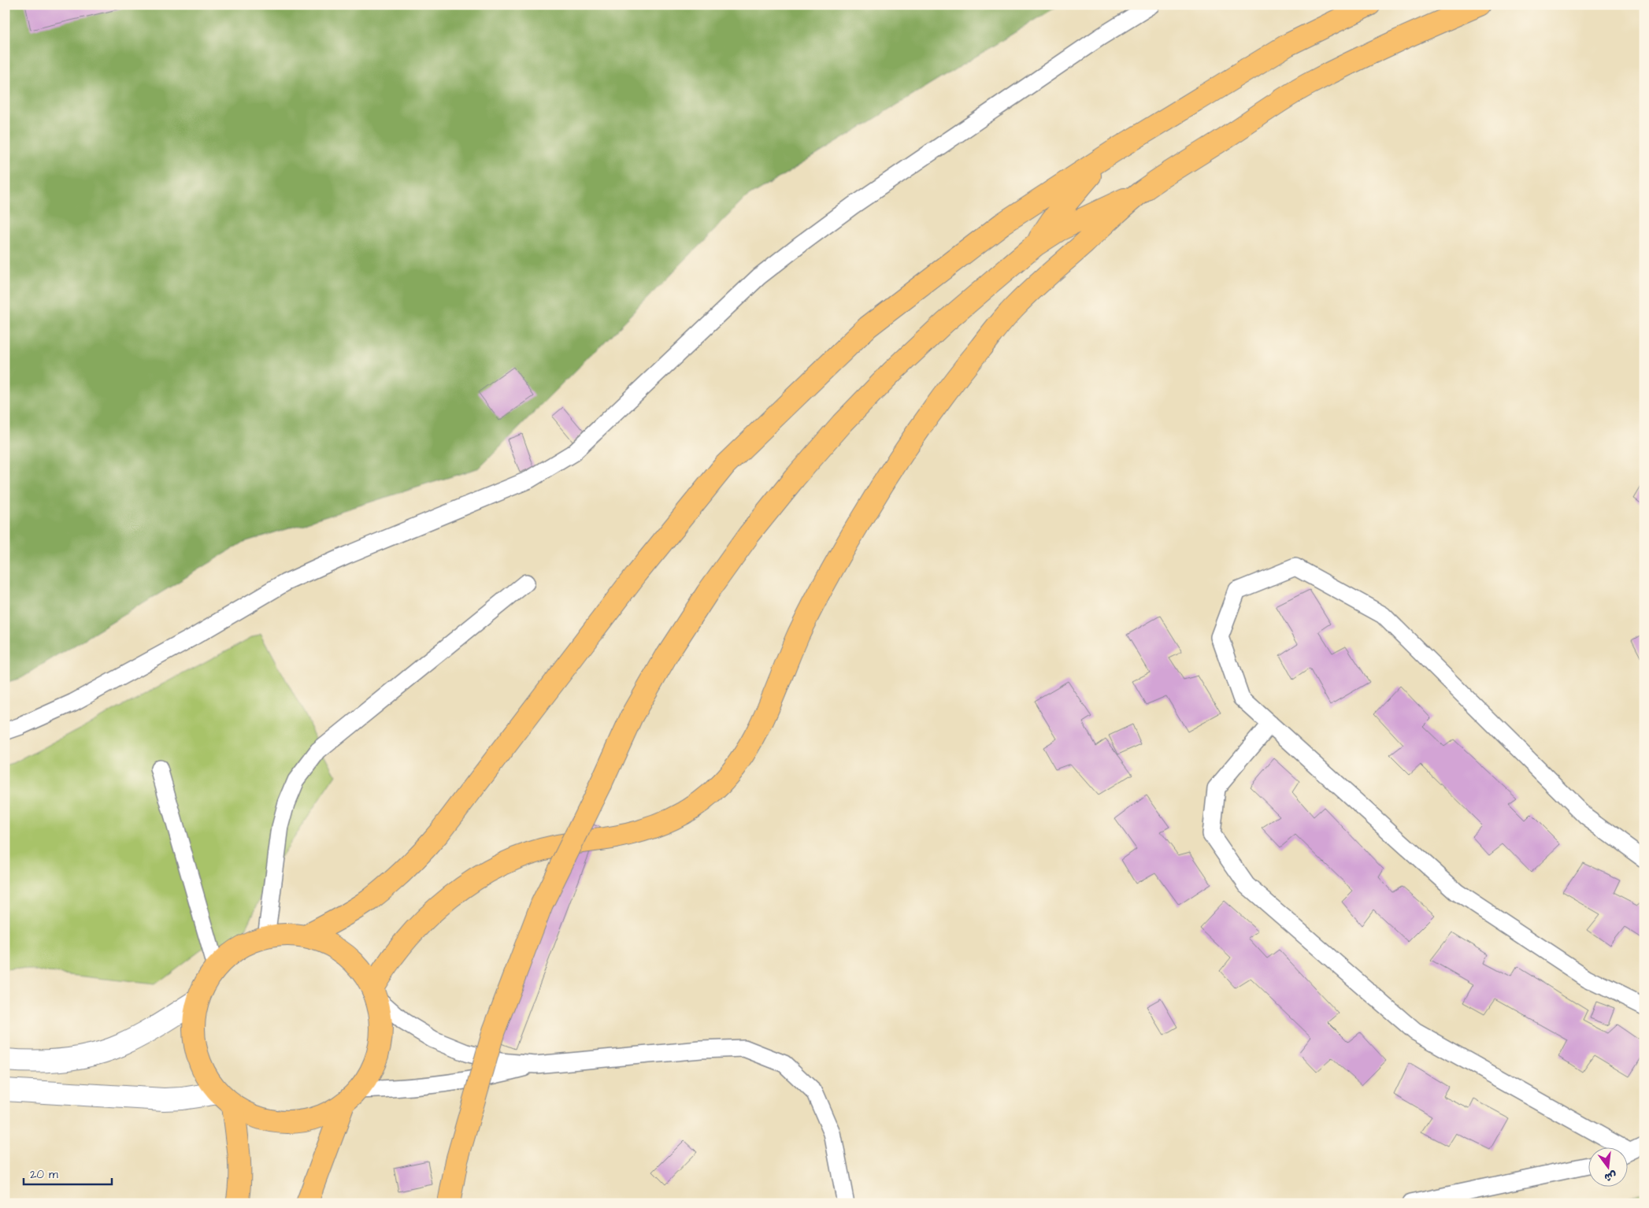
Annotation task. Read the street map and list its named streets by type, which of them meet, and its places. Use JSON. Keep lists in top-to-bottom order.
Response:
{
  "scale_bar": "20 m",
  "north": "bottom"
}
